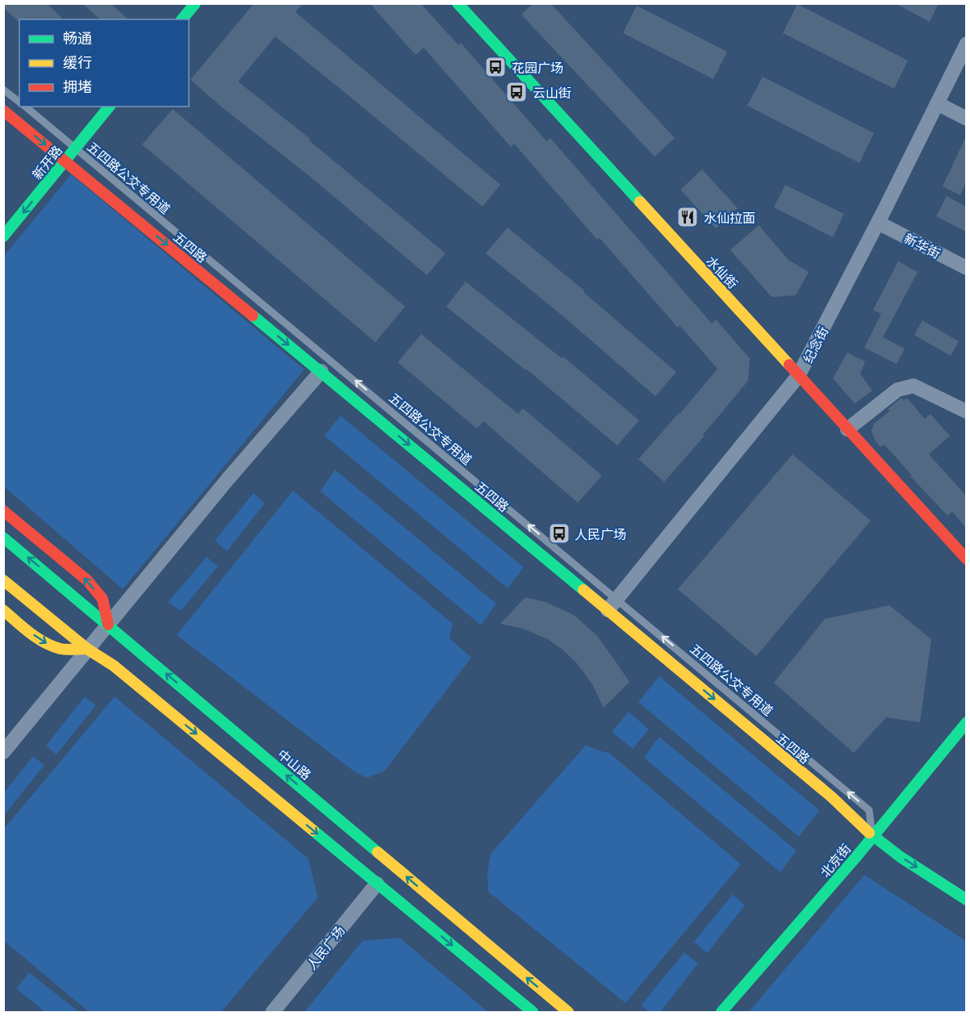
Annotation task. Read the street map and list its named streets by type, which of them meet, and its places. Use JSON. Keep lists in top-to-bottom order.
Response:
{
  "streets": {
    "main road": [
      "新开路",
      "五四路",
      "水仙街",
      "中山路",
      "北京街"
    ],
    "street": ["新华街", "纪念街", "人民广场"],
    "lane": ["五四路公交专用道"]
  },
  "crossings": [
    ["新开路", "五四路公交专用道"],
    ["新开路", "五四路"],
    ["五四路公交专用道", "五四路"],
    ["五四路公交专用道", "纪念街"],
    ["五四路公交专用道", "北京街"],
    ["新华街", "纪念街"],
    ["五四路", "纪念街"],
    ["五四路", "北京街"],
    ["水仙街", "纪念街"]
  ],
  "one_way": ["新开路", "五四路公交专用道", "五四路"],
  "places": {
    "bus stop": ["花园广场", "云山街", "人民广场"],
    "restaurant": ["水仙拉面"]
  },
  "legend": ["畅通", "缓行", "拥堵"]
}
